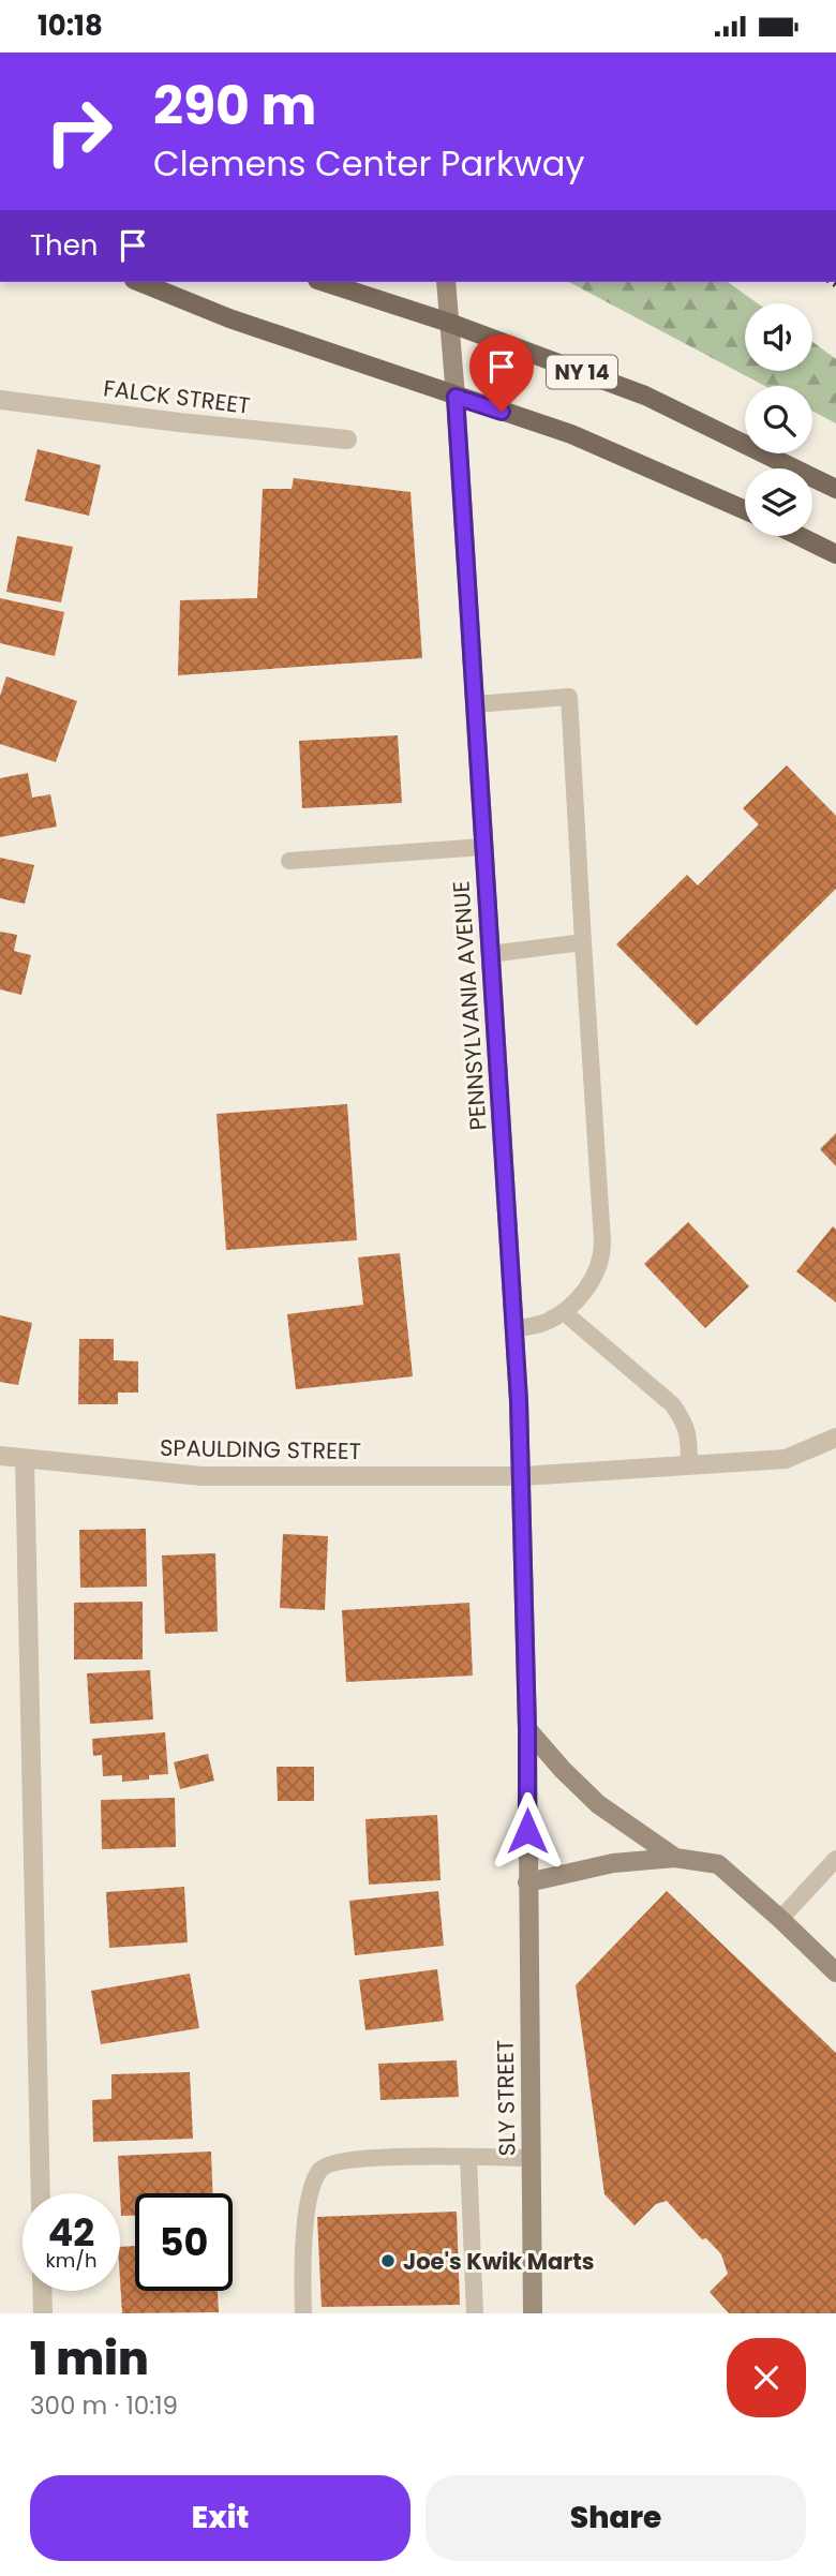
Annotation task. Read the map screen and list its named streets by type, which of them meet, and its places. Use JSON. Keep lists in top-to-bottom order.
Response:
{
  "streets": {
    "main road": ["NY 14", "PENNSYLVANIA AVENUE", "SLY STREET"],
    "street": ["FALCK STREET", "SPAULDING STREET"]
  },
  "crossings": [
    ["NY 14", "PENNSYLVANIA AVENUE"],
    ["PENNSYLVANIA AVENUE", "SPAULDING STREET"],
    ["PENNSYLVANIA AVENUE", "SLY STREET"]
  ],
  "places": ["Joe's Kwik Marts"],
  "page": {
    "status": "10:18",
    "turn": ["290 m", "Clemens Center Parkway"],
    "then": "Then",
    "speed": "42 km/h",
    "limit": "50",
    "heading": ["1 min", "300 m · 10:19"],
    "buttons": ["Exit", "Share"]
  }
}
